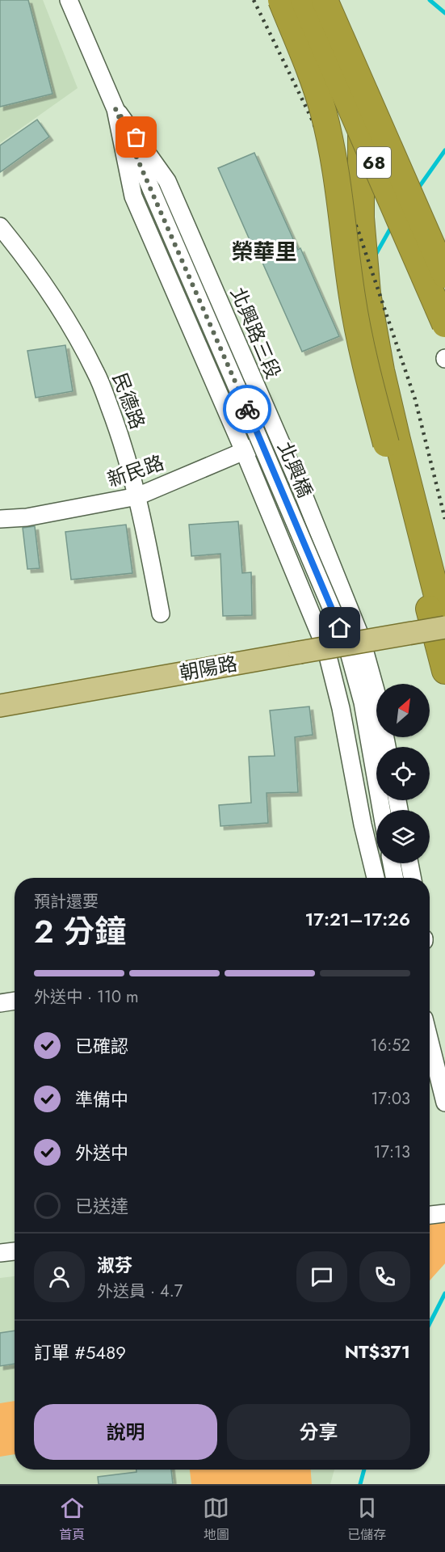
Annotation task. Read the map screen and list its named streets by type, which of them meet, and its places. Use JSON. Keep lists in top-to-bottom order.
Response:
{
  "streets": {
    "highway": ["68"],
    "main road": ["朝陽路"],
    "street": [
      "北興路三段",
      "民德路",
      "北興橋",
      "新民路"
    ]
  },
  "crossings": [
    ["北興路三段", "北興橋"],
    ["北興路三段", "新民路"],
    ["北興路三段", "朝陽路"],
    ["民德路", "新民路"],
    ["北興橋", "朝陽路"]
  ],
  "districts": ["榮華里"],
  "north": "top right",
  "page": {
    "heading": ["2 分鐘", "預計還要", "17:21–17:26"],
    "panel": [
      "淑芬",
      "外送員 · 4.7",
      "訂單 #5489",
      "NT$371"
    ],
    "bar": "外送中 · 110 m",
    "list": [
      ["已確認", "16:52"],
      ["準備中", "17:03"],
      ["外送中", "17:13"],
      "已送達"
    ],
    "buttons": ["說明", "分享"],
    "tabs": ["首頁", "地圖", "已儲存"]
  }
}
